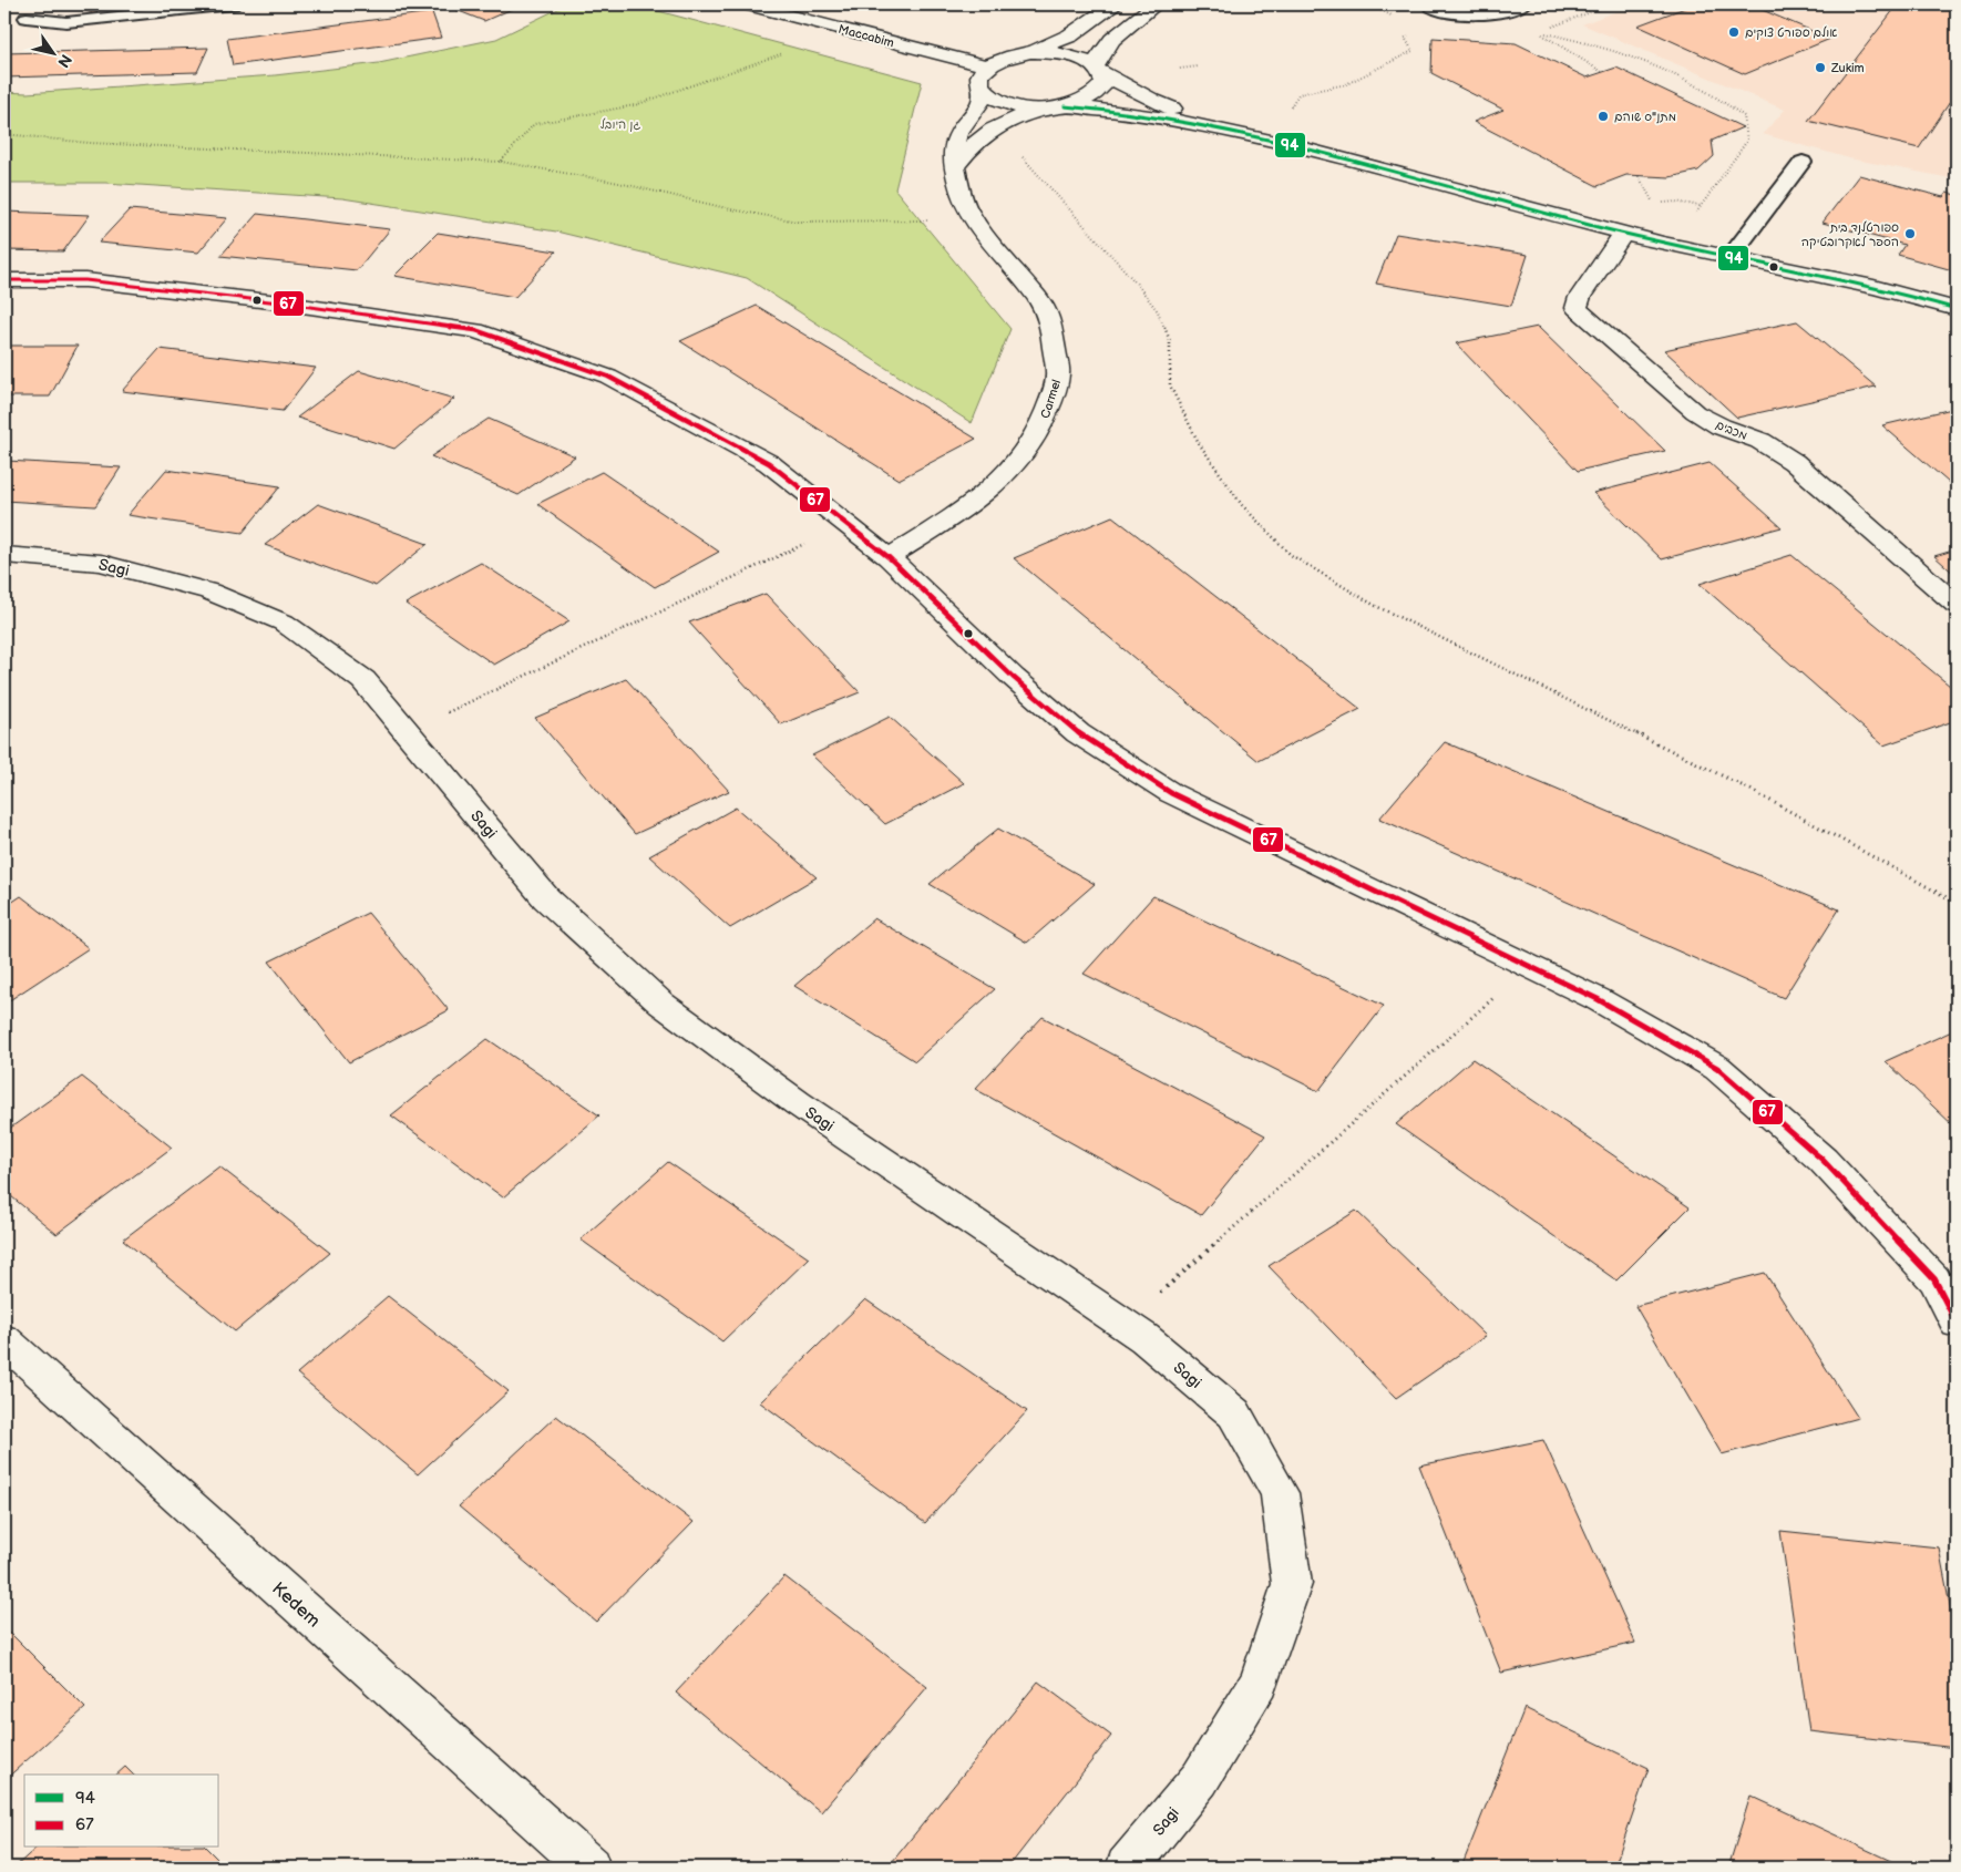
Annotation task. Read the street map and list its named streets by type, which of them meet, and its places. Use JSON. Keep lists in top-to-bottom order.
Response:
{
  "streets": {
    "street": [
      "Maccabim",
      "Carmel",
      "מכבים",
      "Sagi",
      "Kedem"
    ]
  },
  "crossings": [
    ["Maccabim", "Carmel"]
  ],
  "parks": ["גן היובל"],
  "places": [
    "אולם ספורט צוקים",
    "Zukim",
    "מתנ\"ס שוהם",
    "ספורטלנד בית הספר לאקרובטיקה"
  ],
  "lines": ["transit line 94", "transit line 67"],
  "legend": ["94", "67"],
  "north": "bottom right"
}
